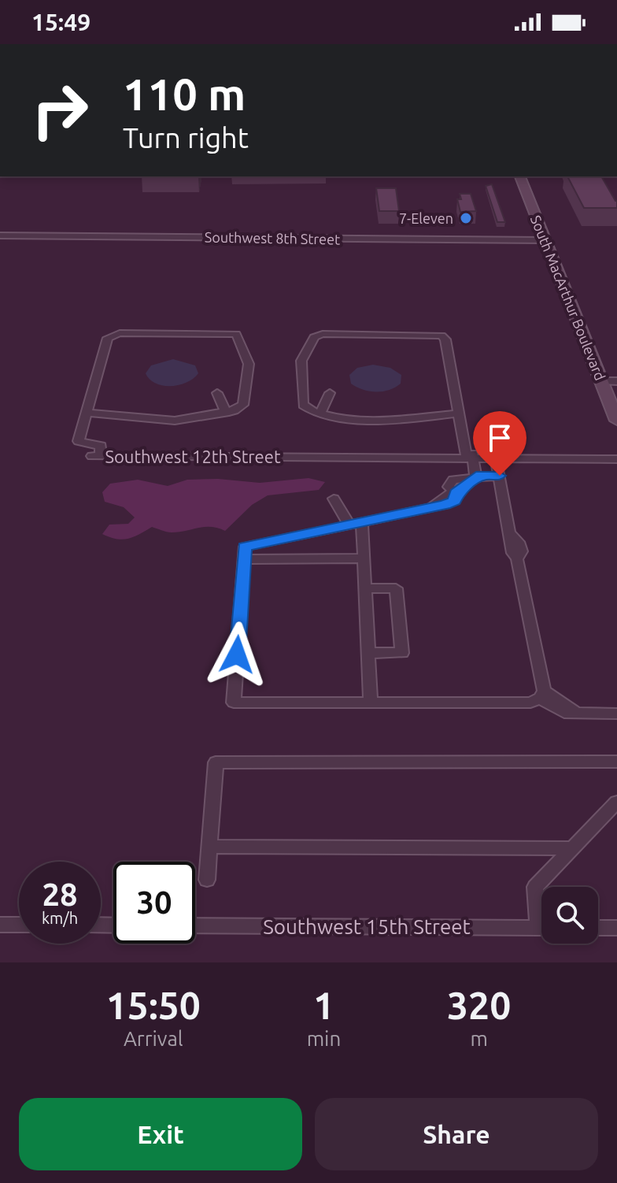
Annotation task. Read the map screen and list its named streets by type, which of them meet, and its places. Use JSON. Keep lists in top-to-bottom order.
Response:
{
  "streets": {
    "main road": ["South MacArthur Boulevard"],
    "street": ["Southwest 8th Street", "Southwest 12th Street", "Southwest 15th Street"]
  },
  "crossings": [
    ["Southwest 8th Street", "South MacArthur Boulevard"]
  ],
  "places": ["7-Eleven"],
  "page": {
    "status": "15:49",
    "turn": ["110 m", "Turn right"],
    "speed": "28 km/h",
    "limit": "30",
    "eta": [
      "15:50",
      "Arrival",
      "1",
      "min",
      "320",
      "m"
    ],
    "buttons": ["Exit", "Share"]
  }
}
